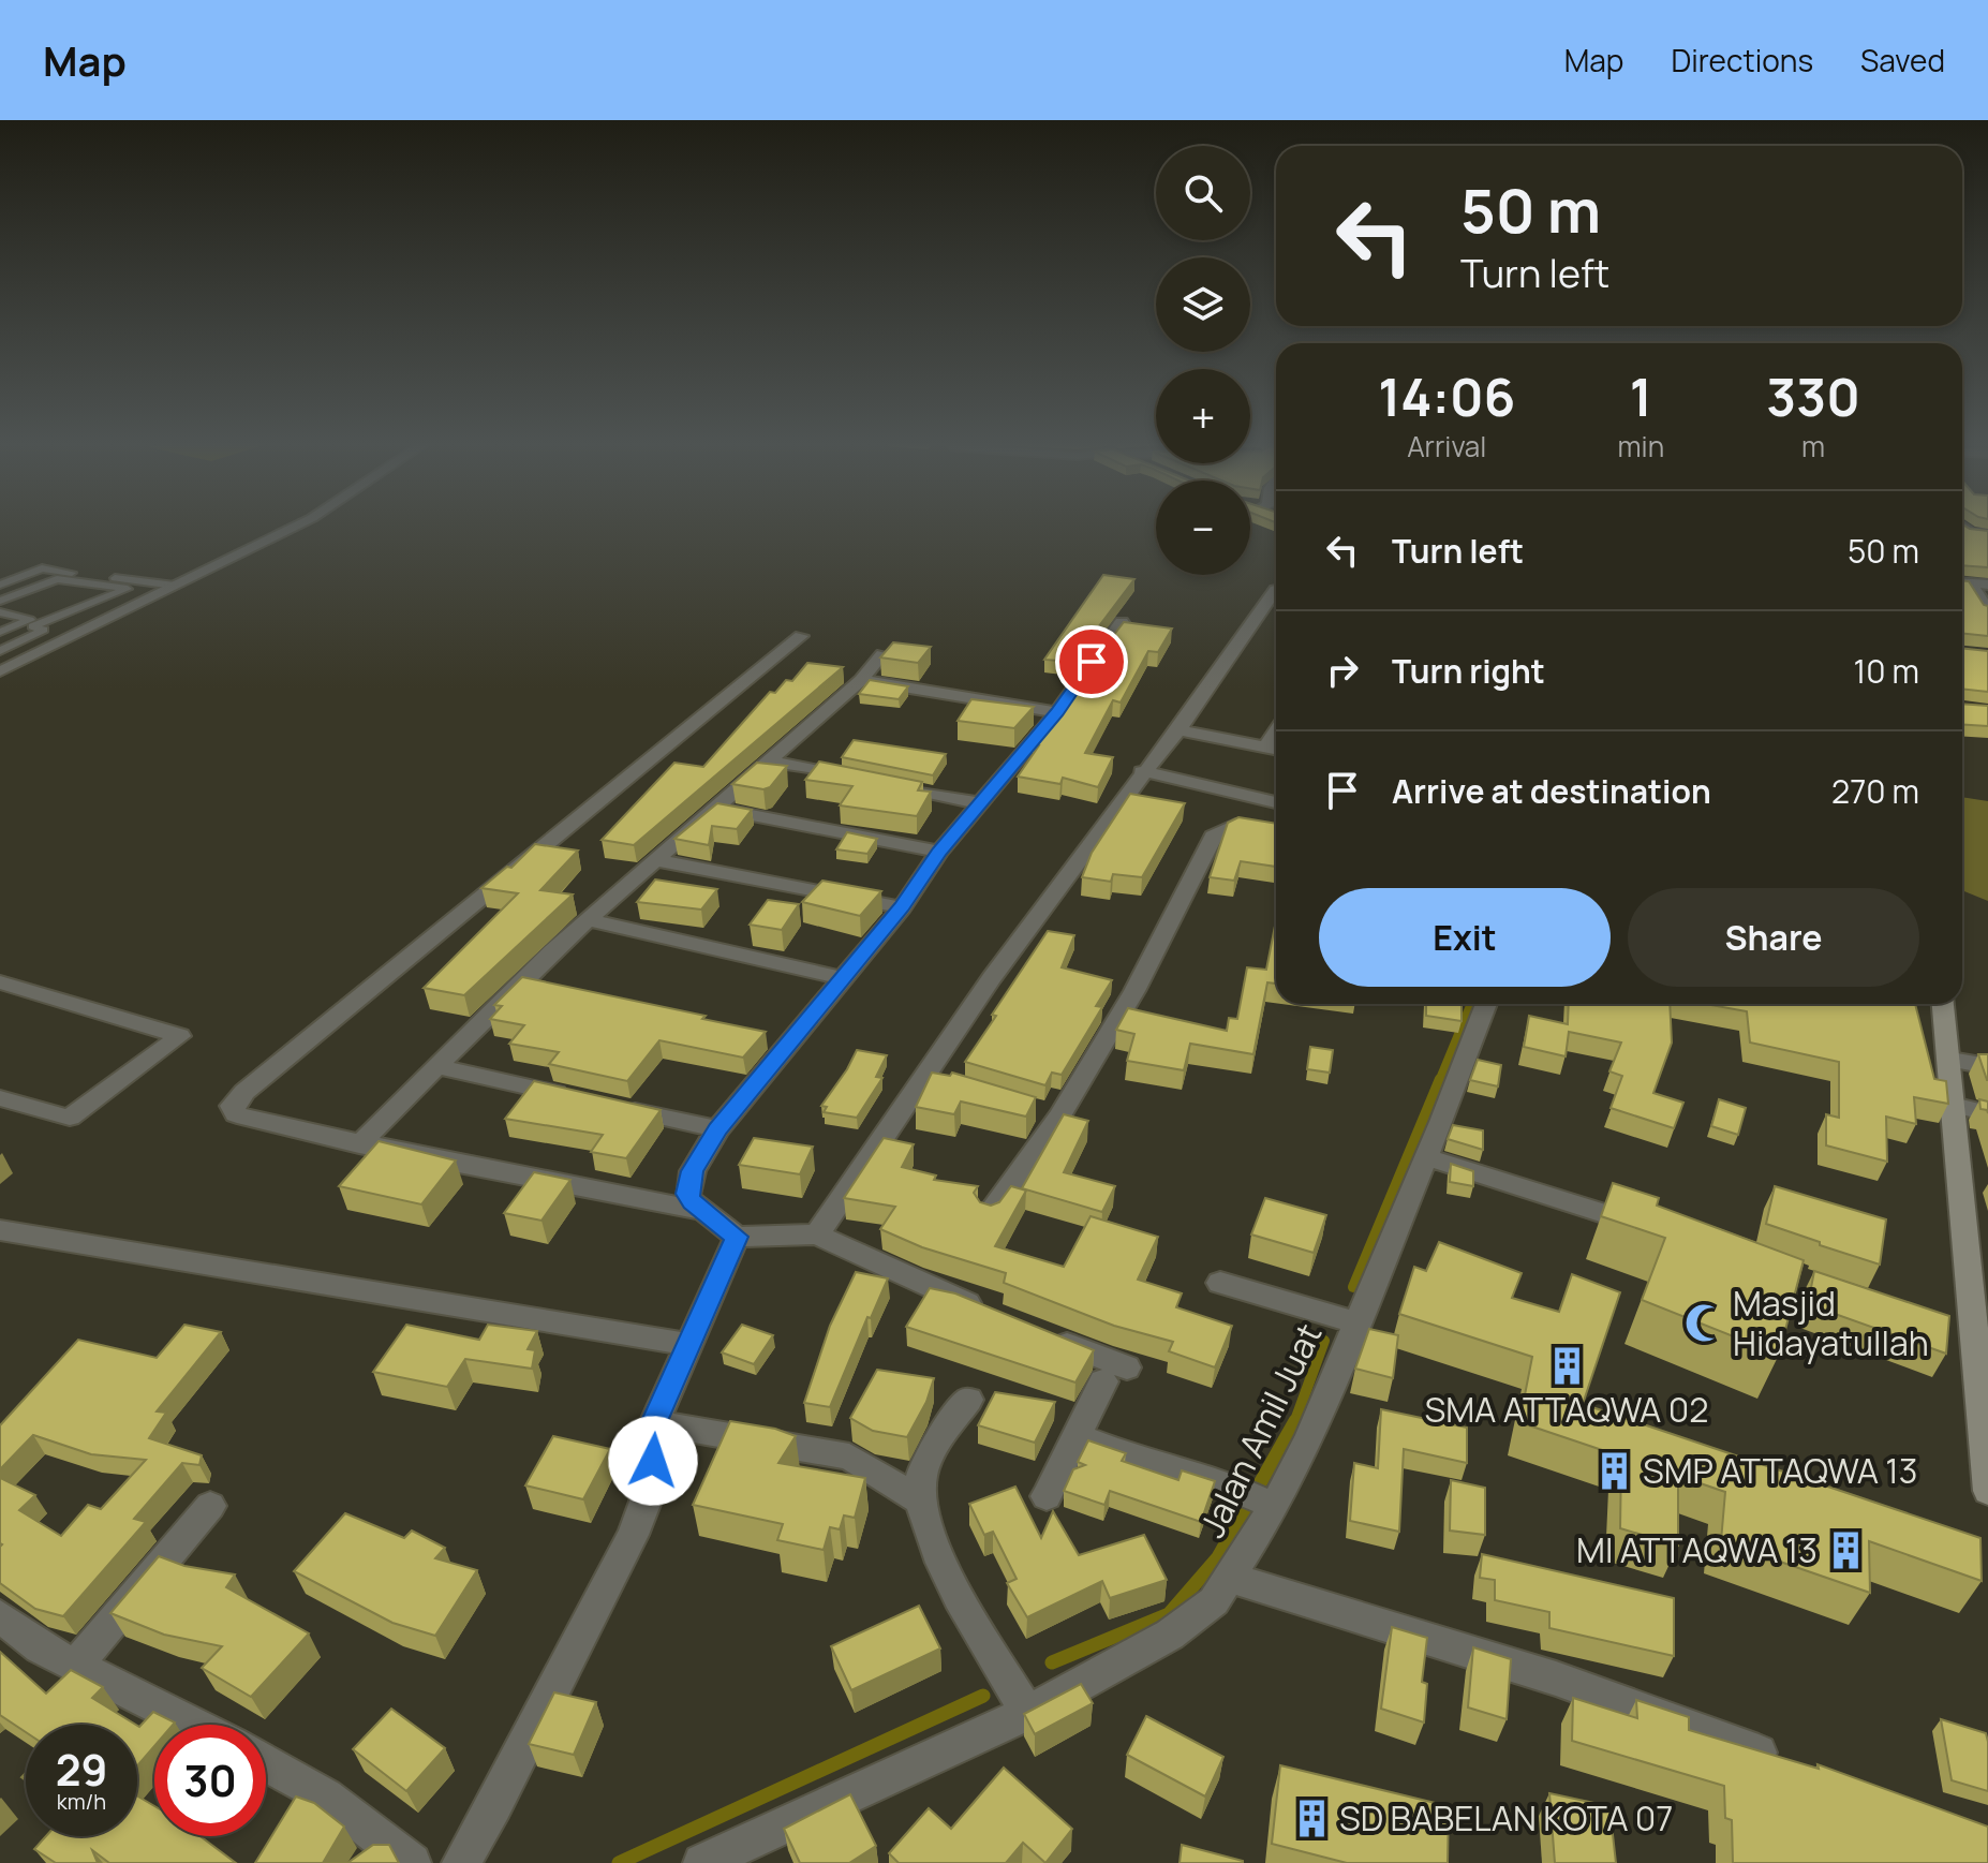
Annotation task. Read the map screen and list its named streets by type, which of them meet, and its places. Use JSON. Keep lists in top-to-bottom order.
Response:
{
  "streets": {
    "street": ["Jalan Amil Juat"]
  },
  "places": {
    "mosque": ["Masjid Hidayatullah"],
    "building": [
      "SMA ATTAQWA 02",
      "SMP ATTAQWA 13",
      "MI ATTAQWA 13",
      "SD BABELAN KOTA 07"
    ]
  },
  "page": {
    "header": "Map",
    "nav": ["Map", "Directions", "Saved"],
    "map_buttons": ["+", "−"],
    "turn": ["50 m", "Turn left"],
    "eta": [
      "14:06",
      "Arrival",
      "1",
      "min",
      "330",
      "m"
    ],
    "list": [
      {
        "name": "Turn left",
        "value": "50 m"
      },
      {
        "name": "Turn right",
        "value": "10 m"
      },
      {
        "name": "Arrive at destination",
        "value": "270 m"
      }
    ],
    "buttons": ["Exit", "Share"],
    "speed": "29 km/h",
    "limit": "30"
  }
}
